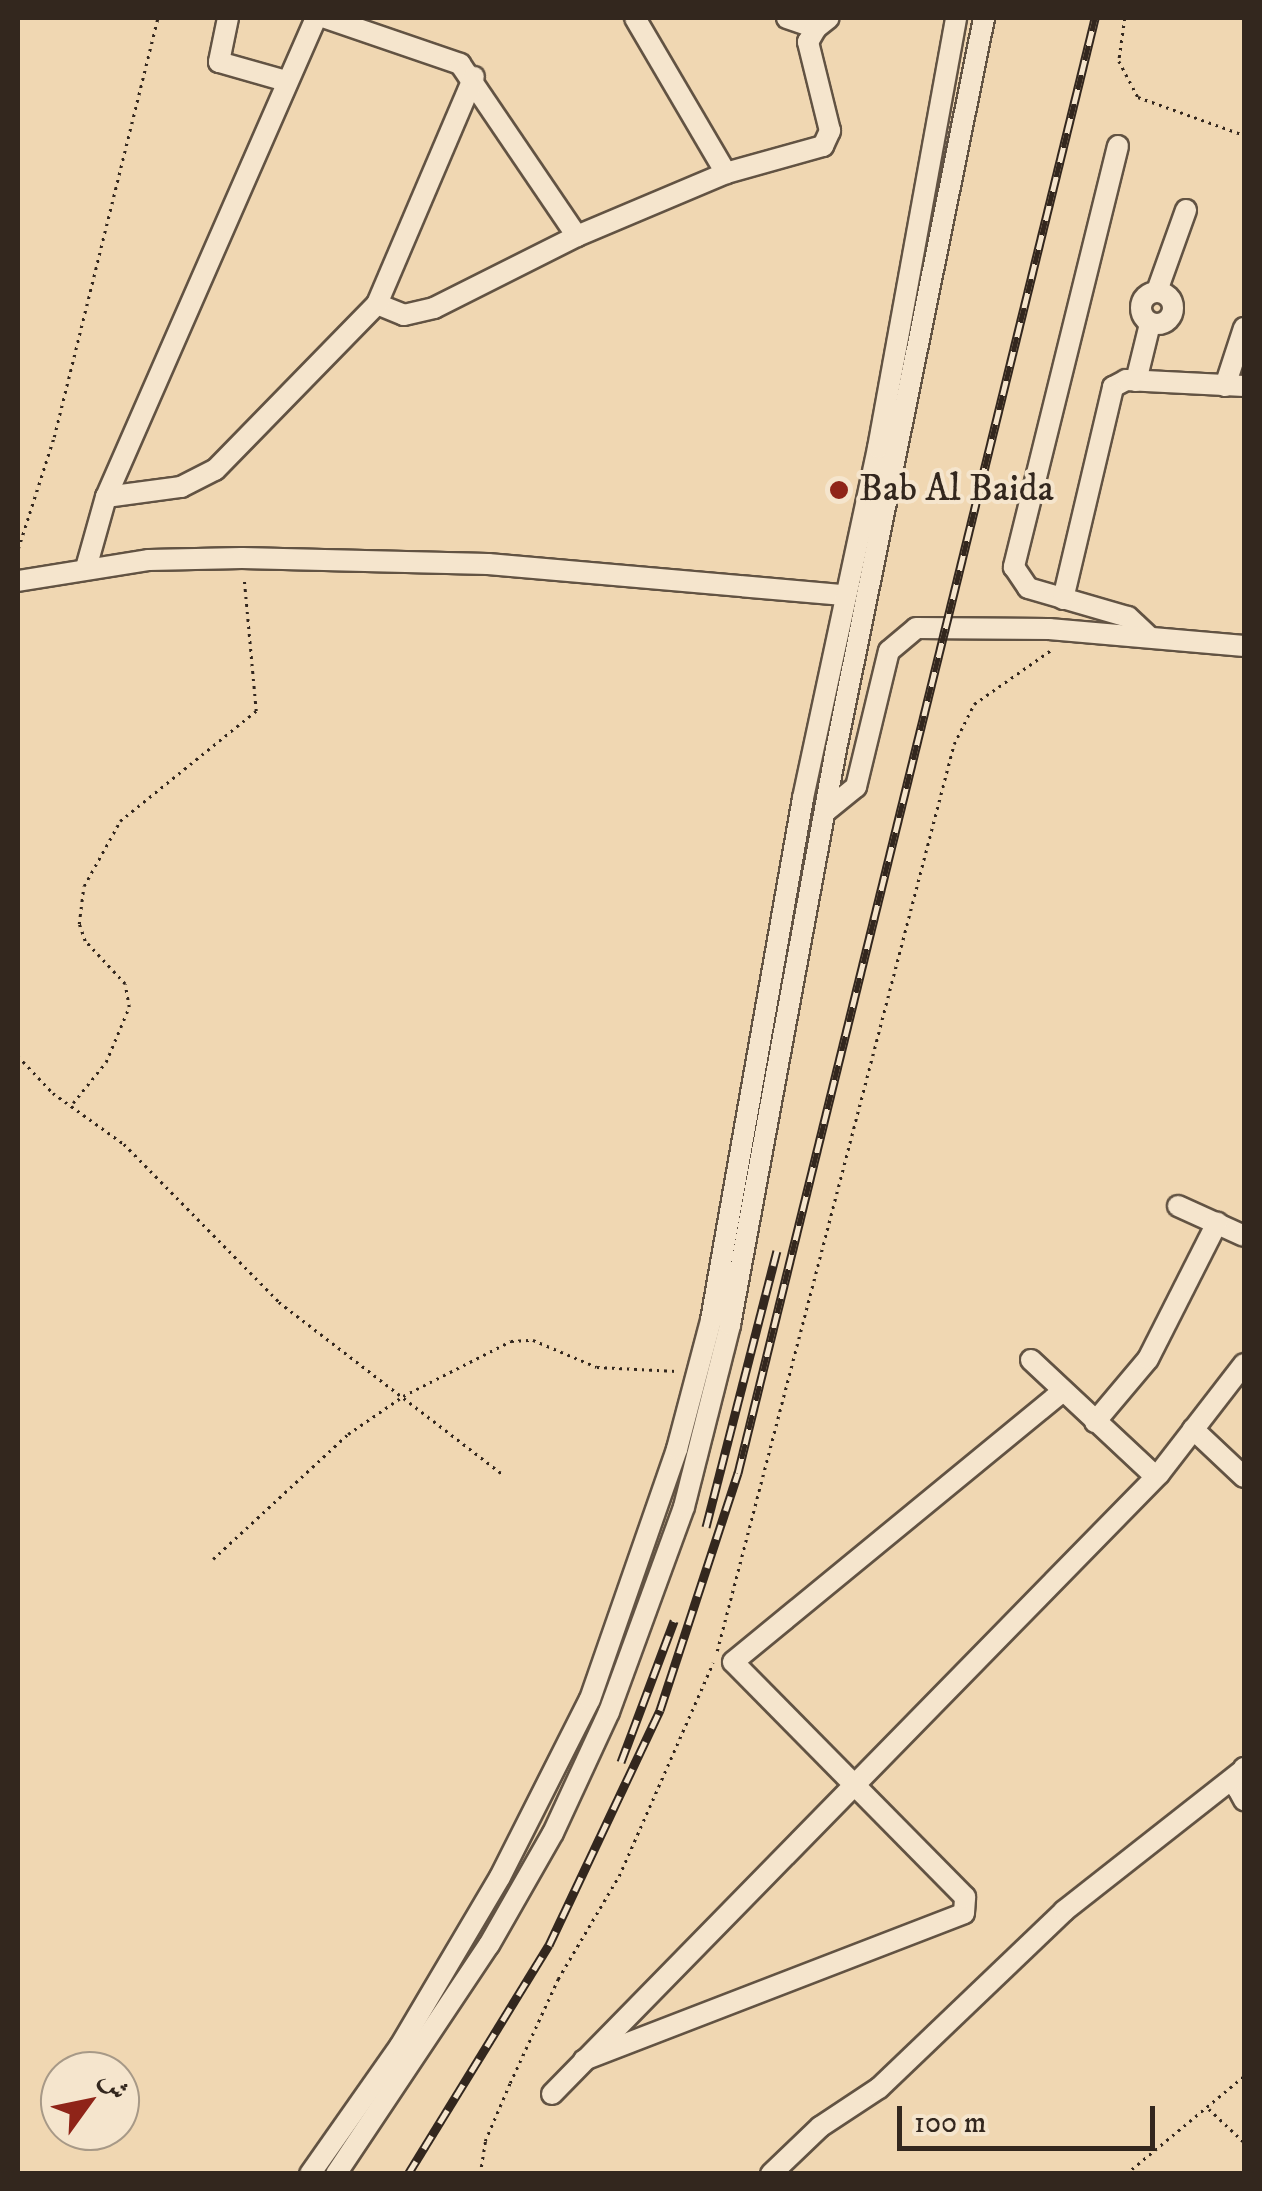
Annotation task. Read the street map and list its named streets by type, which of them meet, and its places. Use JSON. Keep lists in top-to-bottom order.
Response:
{
  "places": ["Bab Al Baida"],
  "scale_bar": "100 m",
  "north": "top right"
}
